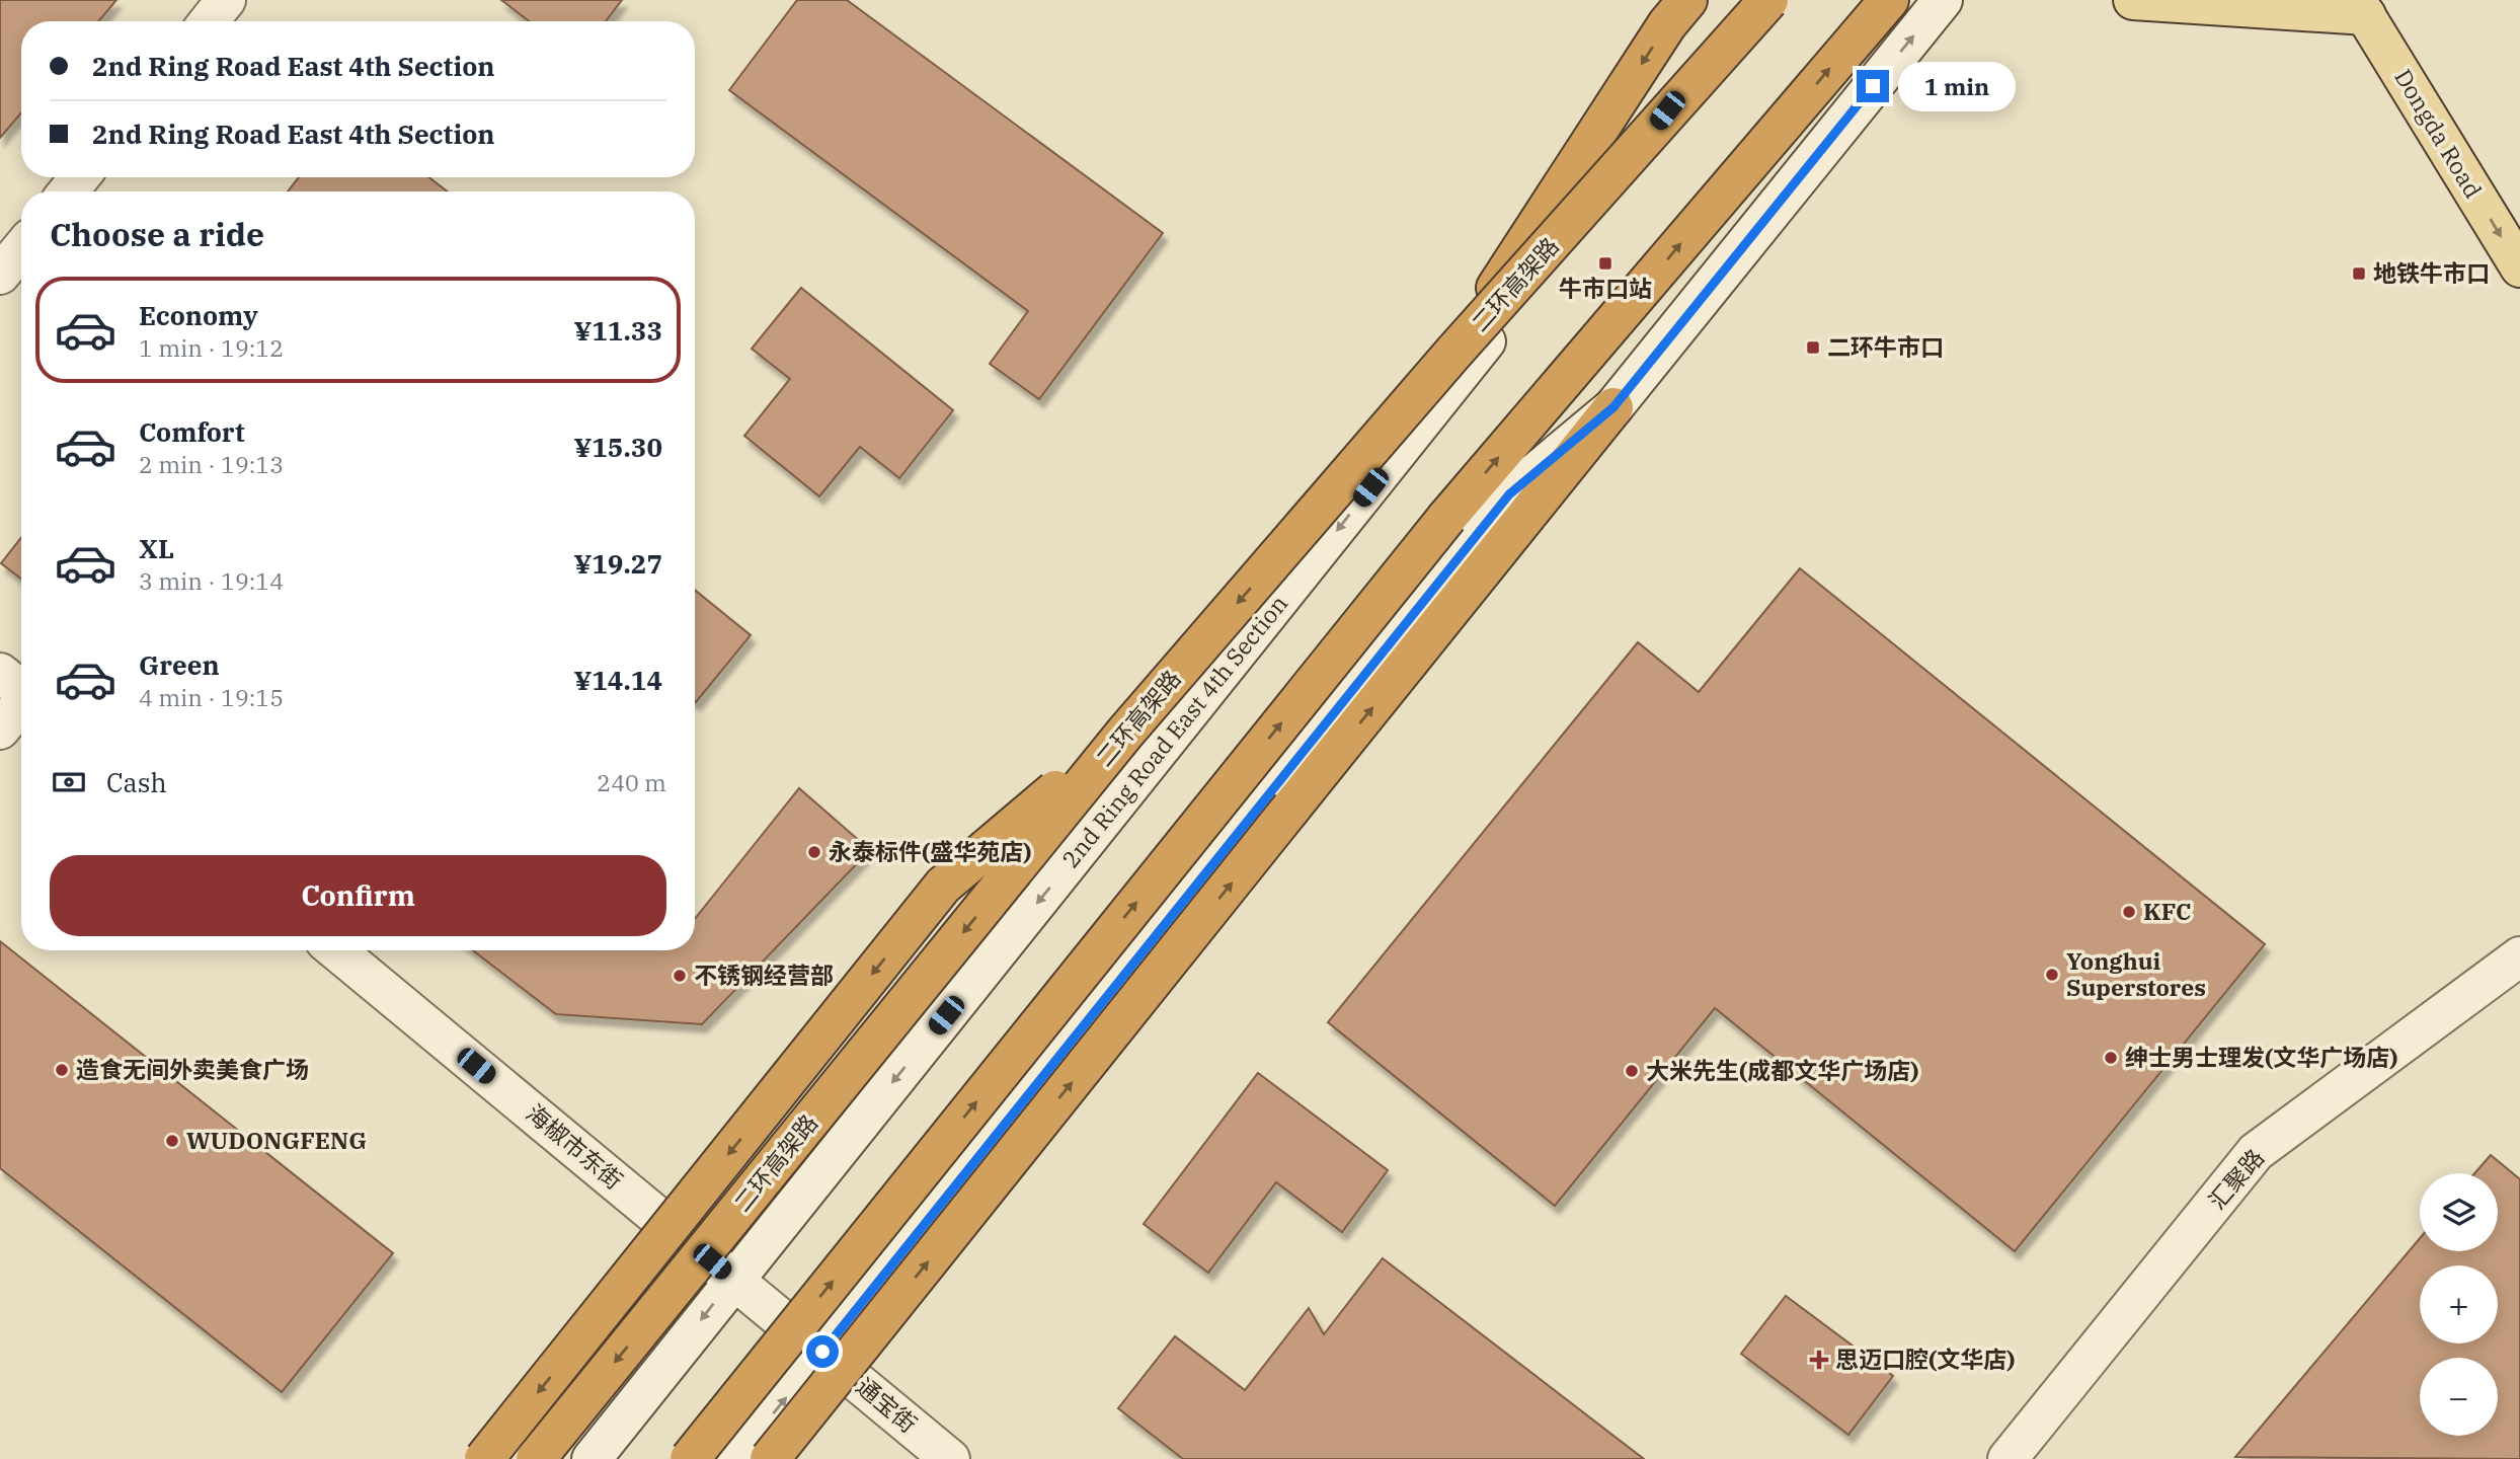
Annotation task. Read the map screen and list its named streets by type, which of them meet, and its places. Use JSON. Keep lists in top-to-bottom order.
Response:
{
  "streets": {
    "highway": ["二环高架路"],
    "main road": [
      "Dongda Road",
      "2nd Ring Road East 4th Section",
      "海椒市东街",
      "汇聚路",
      "通宝街"
    ]
  },
  "crossings": [
    ["2nd Ring Road East 4th Section", "海椒市东街"],
    ["海椒市东街", "通宝街"]
  ],
  "one_way": ["Dongda Road"],
  "places": {
    "transit": ["牛市口站", "地铁牛市口", "二环牛市口"],
    "other": [
      "永泰标件(盛华苑店)",
      "KFC",
      "Yonghui Superstores",
      "不锈钢经营部",
      "绅士男士理发(文华广场店)",
      "造食无间外卖美食广场",
      "大米先生(成都文华广场店)",
      "WUDONGFENG"
    ],
    "health": ["思迈口腔(文华店)"]
  },
  "page": {
    "banner": ["2nd Ring Road East 4th Section", "2nd Ring Road East 4th Section"],
    "bubble": "1 min",
    "heading": "Choose a ride",
    "list": [
      {
        "name": "Economy",
        "note": "1 min · 19:12",
        "value": "¥11.33"
      },
      {
        "name": "Comfort",
        "note": "2 min · 19:13",
        "value": "¥15.30"
      },
      {
        "name": "XL",
        "note": "3 min · 19:14",
        "value": "¥19.27"
      },
      {
        "name": "Green",
        "note": "4 min · 19:15",
        "value": "¥14.14"
      }
    ],
    "pay": ["Cash", "240 m"],
    "buttons": "Confirm",
    "map_buttons": ["+", "−"]
  }
}
